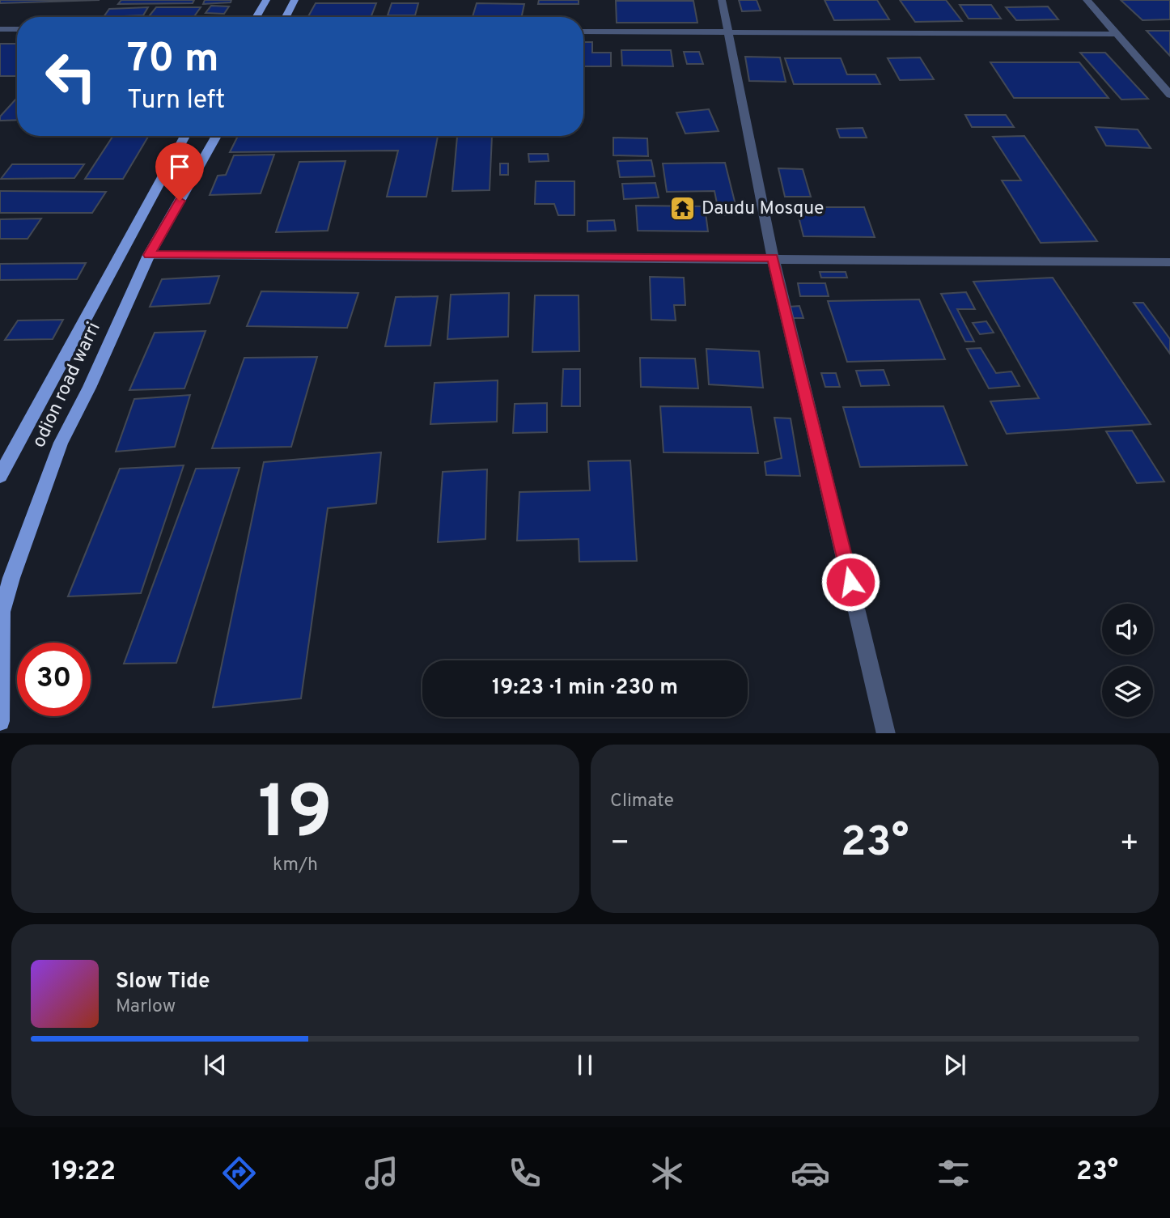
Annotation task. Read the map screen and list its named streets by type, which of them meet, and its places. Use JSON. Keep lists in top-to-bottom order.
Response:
{
  "streets": {
    "main road": ["odion road warri"]
  },
  "places": {
    "temple": ["Daudu Mosque"]
  },
  "page": {
    "turn": ["70 m", "Turn left"],
    "limit": "30",
    "trip": "19:23 · 1 min · 230 m",
    "tile": [
      ["19", "km/h"],
      "Climate"
    ],
    "heat": ["−", "23°", "+"],
    "song": ["Slow Tide", "Marlow"],
    "tabs": ["19:22", "23°"]
  }
}
